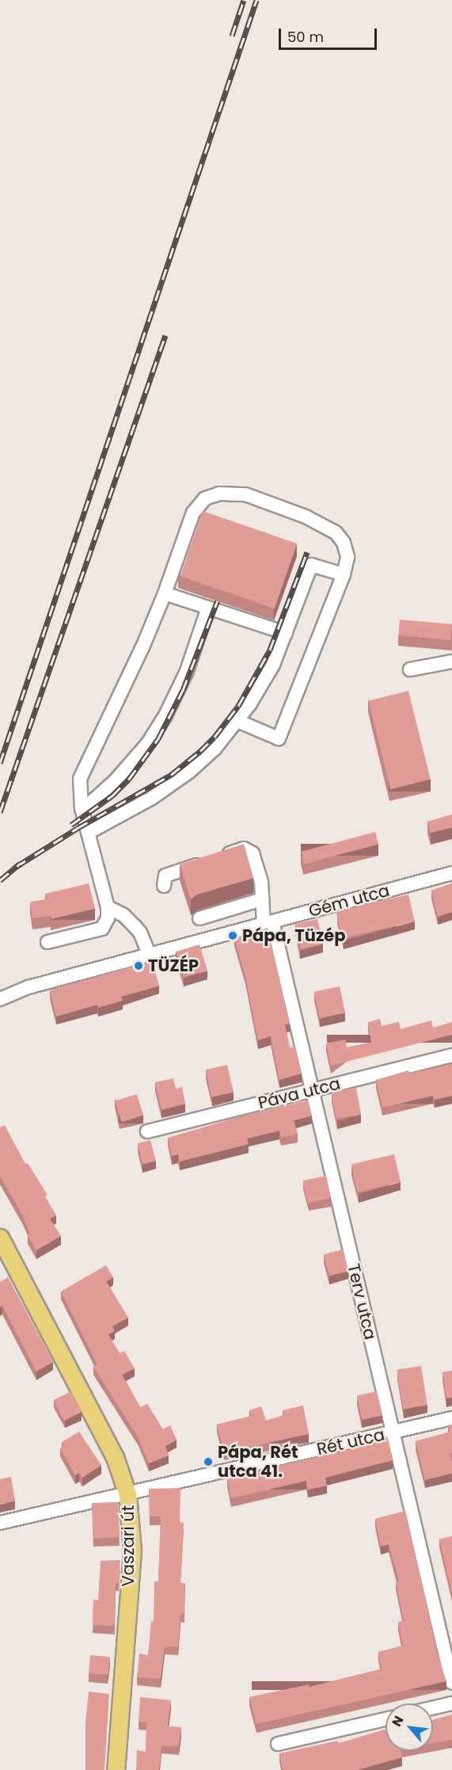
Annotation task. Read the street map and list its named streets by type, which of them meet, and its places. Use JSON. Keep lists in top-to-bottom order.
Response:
{
  "streets": {
    "main road": ["Vaszari út"],
    "street": [
      "Gém utca",
      "Páva utca",
      "Terv utca",
      "Rét utca"
    ]
  },
  "crossings": [
    ["Gém utca", "Terv utca"],
    ["Páva utca", "Terv utca"],
    ["Terv utca", "Rét utca"],
    ["Rét utca", "Vaszari út"]
  ],
  "places": ["Pápa, Tüzép", "TÜZÉP", "Pápa, Rét utca 41."],
  "scale_bar": "50 m",
  "north": "top left"
}
